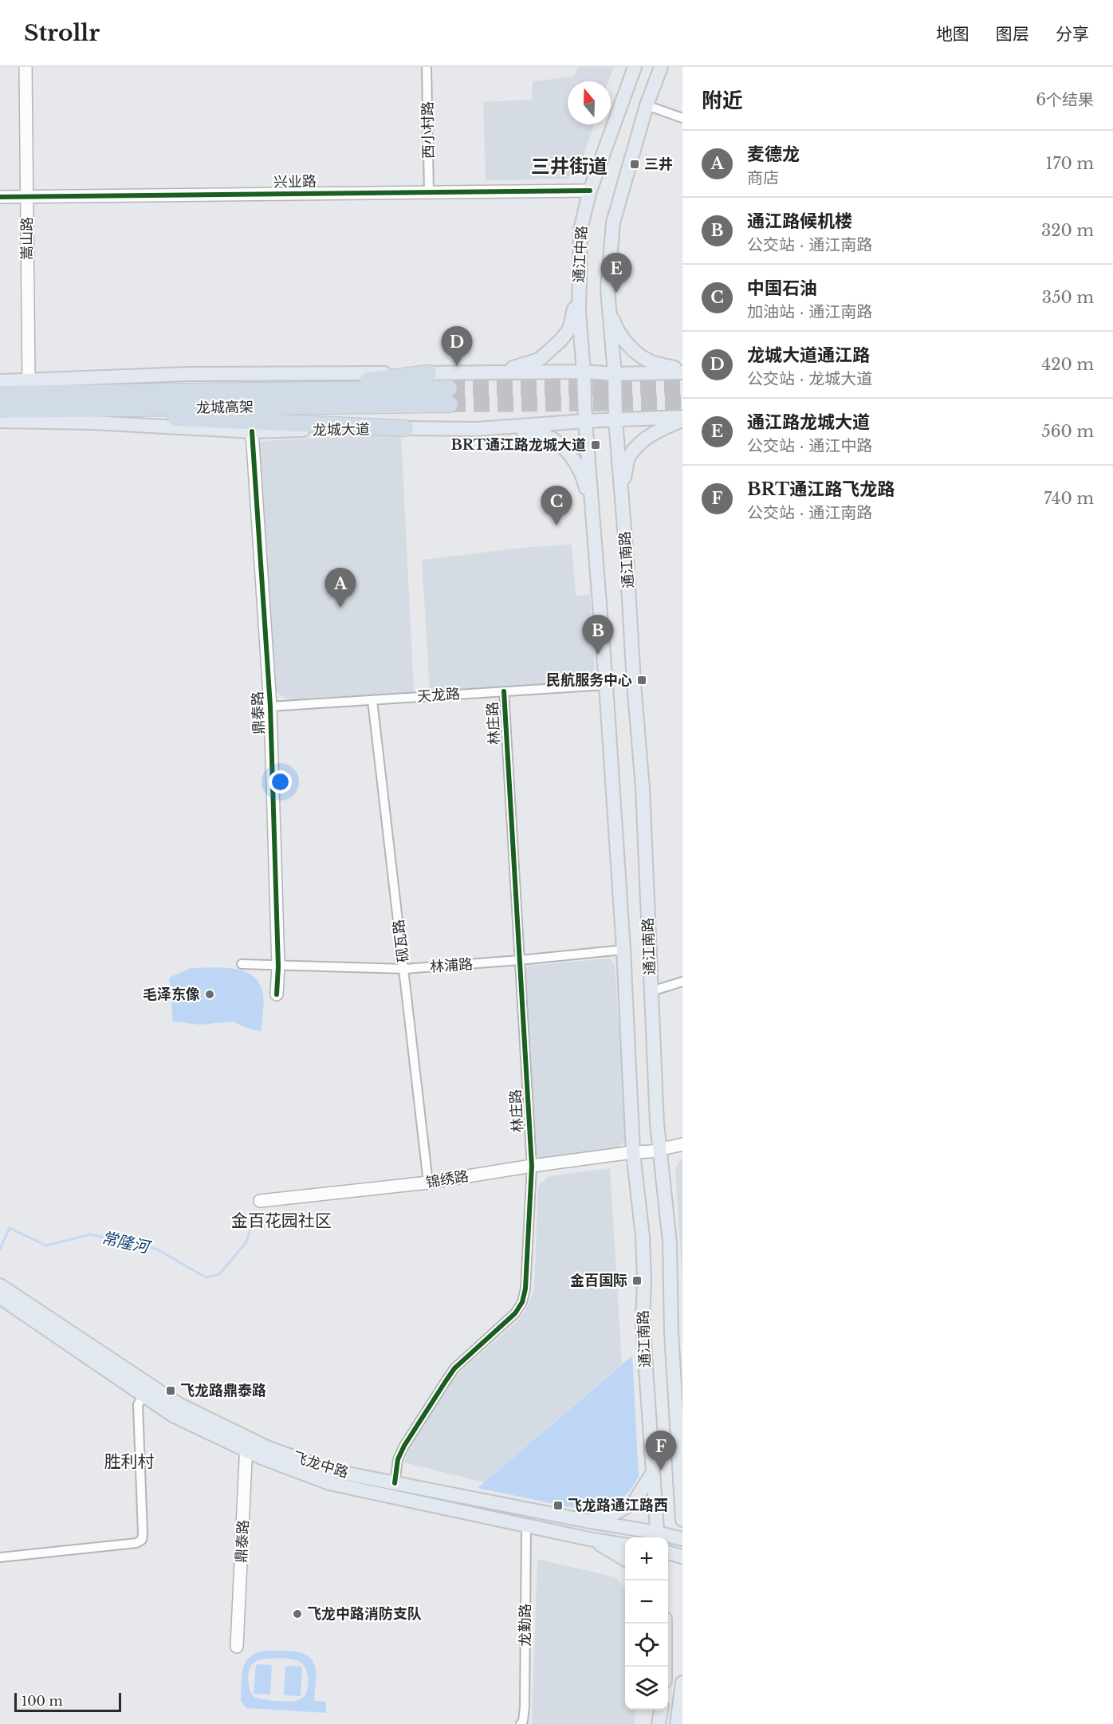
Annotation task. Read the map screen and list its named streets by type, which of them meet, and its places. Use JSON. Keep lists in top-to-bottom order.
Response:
{
  "streets": {
    "highway": ["龙城高架"],
    "main road": [
      "通江中路",
      "龙城大道",
      "通江南路",
      "飞龙中路"
    ],
    "street": [
      "西小村路",
      "兴业路",
      "嵩山路",
      "天龙路",
      "鼎泰路",
      "林庄路",
      "砚瓦路",
      "林浦路",
      "锦绣路",
      "龙勤路"
    ]
  },
  "crossings": [
    ["西小村路", "兴业路"],
    ["兴业路", "嵩山路"],
    ["兴业路", "通江中路"],
    ["嵩山路", "龙城高架"],
    ["通江中路", "龙城大道"],
    ["通江中路", "通江南路"],
    ["龙城大道", "通江南路"],
    ["龙城大道", "鼎泰路"],
    ["通江南路", "天龙路"],
    ["通江南路", "林浦路"],
    ["通江南路", "锦绣路"],
    ["通江南路", "飞龙中路"],
    ["天龙路", "鼎泰路"],
    ["天龙路", "林庄路"],
    ["天龙路", "砚瓦路"],
    ["鼎泰路", "林浦路"],
    ["鼎泰路", "飞龙中路"],
    ["林庄路", "林浦路"],
    ["林庄路", "锦绣路"],
    ["林庄路", "飞龙中路"],
    ["砚瓦路", "林浦路"],
    ["砚瓦路", "锦绣路"],
    ["飞龙中路", "龙勤路"]
  ],
  "districts": ["三井街道", "金百花园社区", "胜利村"],
  "water": ["常隆河"],
  "places": {
    "transit": [
      "三井",
      "BRT通江路龙城大道",
      "民航服务中心",
      "金百国际",
      "飞龙路鼎泰路",
      "飞龙路通江路西"
    ],
    "other": ["毛泽东像", "飞龙中路消防支队"]
  },
  "scale_bar": "100 m",
  "north": "top",
  "page": {
    "header": "Strollr",
    "nav": ["地图", "图层", "分享"],
    "heading": ["附近", "6个结果"],
    "list": [
      {
        "mark": "A",
        "name": "麦德龙",
        "note": "商店",
        "value": "170 m"
      },
      {
        "mark": "B",
        "name": "通江路候机楼",
        "note": "公交站 · 通江南路",
        "value": "320 m"
      },
      {
        "mark": "C",
        "name": "中国石油",
        "note": "加油站 · 通江南路",
        "value": "350 m"
      },
      {
        "mark": "D",
        "name": "龙城大道通江路",
        "note": "公交站 · 龙城大道",
        "value": "420 m"
      },
      {
        "mark": "E",
        "name": "通江路龙城大道",
        "note": "公交站 · 通江中路",
        "value": "560 m"
      },
      {
        "mark": "F",
        "name": "BRT通江路飞龙路",
        "note": "公交站 · 通江南路",
        "value": "740 m"
      }
    ],
    "pins": [
      "E",
      "D",
      "C",
      "A",
      "B",
      "F"
    ],
    "map_buttons": ["+", "−"],
    "scale": "100 m"
  }
}
